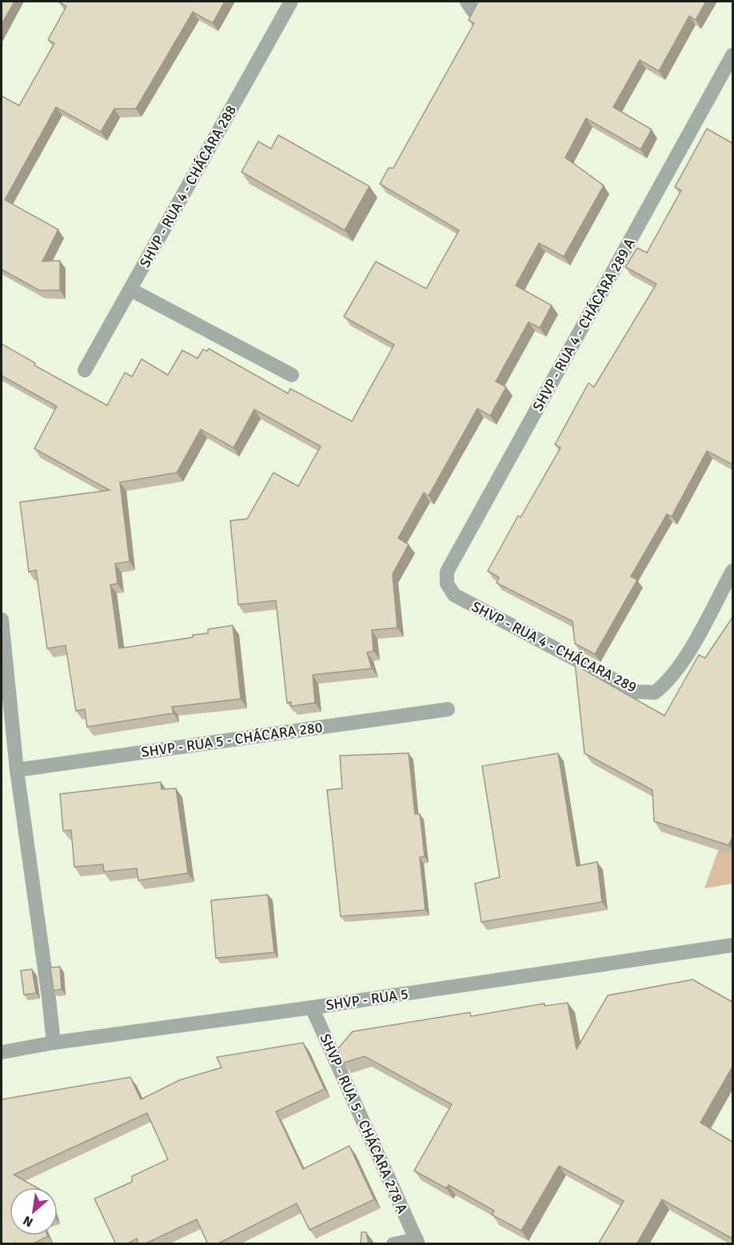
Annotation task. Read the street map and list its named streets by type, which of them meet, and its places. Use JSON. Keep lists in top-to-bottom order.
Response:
{
  "streets": {
    "street": [
      "SHVP - RUA 4 - CHÁCARA 288",
      "SHVP - RUA 4 - CHÁCARA 289 A",
      "SHVP - RUA 4 - CHÁCARA 289",
      "SHVP - RUA 5 - CHÁCARA 280",
      "SHVP - RUA 5",
      "SHVP - RUA 5 - CHÁCARA 278 A"
    ]
  },
  "crossings": [
    ["SHVP - RUA 4 - CHÁCARA 289 A", "SHVP - RUA 4 - CHÁCARA 289"],
    ["SHVP - RUA 5", "SHVP - RUA 5 - CHÁCARA 278 A"]
  ],
  "north": "bottom left"
}
